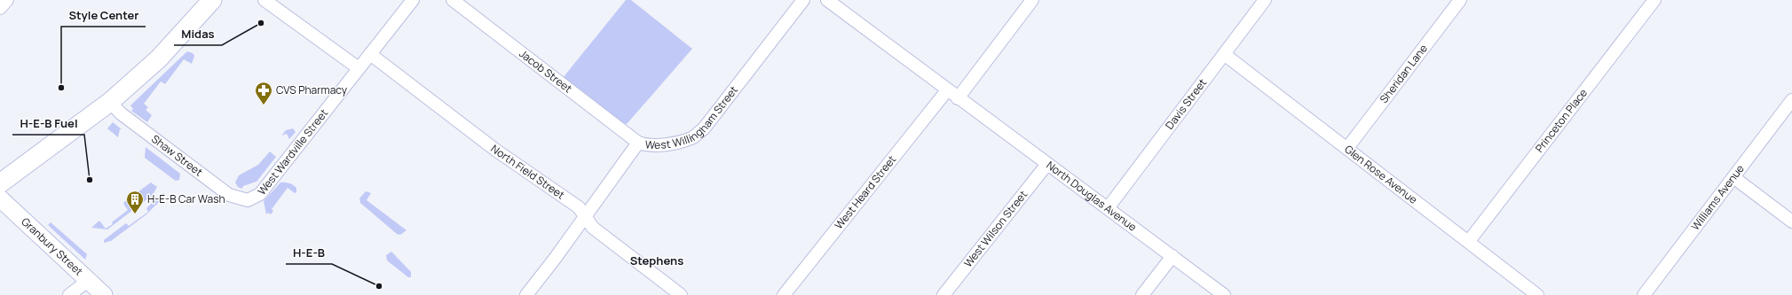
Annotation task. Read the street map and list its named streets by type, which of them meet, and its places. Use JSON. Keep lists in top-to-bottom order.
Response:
{
  "streets": {
    "street": [
      "Jacob Street",
      "Sheridan Lane",
      "Davis Street",
      "West Willingham Street",
      "Princeton Place",
      "West Wardville Street",
      "Shaw Street",
      "North Field Street",
      "Glen Rose Avenue",
      "West Heard Street",
      "North Douglas Avenue",
      "Williams Avenue",
      "West Wilson Street",
      "Granbury Street"
    ]
  },
  "crossings": [
    ["Jacob Street", "West Willingham Street"],
    ["Sheridan Lane", "Glen Rose Avenue"],
    ["Davis Street", "Glen Rose Avenue"],
    ["Davis Street", "North Douglas Avenue"],
    ["West Willingham Street", "North Field Street"],
    ["Princeton Place", "Glen Rose Avenue"],
    ["West Wardville Street", "Shaw Street"],
    ["West Wardville Street", "North Field Street"],
    ["West Heard Street", "North Douglas Avenue"],
    ["North Douglas Avenue", "West Wilson Street"]
  ],
  "districts": ["Stephens"],
  "places": {
    "other": [
      "Midas",
      "Style Center",
      "H-E-B Fuel",
      "H-E-B"
    ],
    "pharmacy": ["CVS Pharmacy"],
    "building": ["H-E-B Car Wash"]
  }
}
